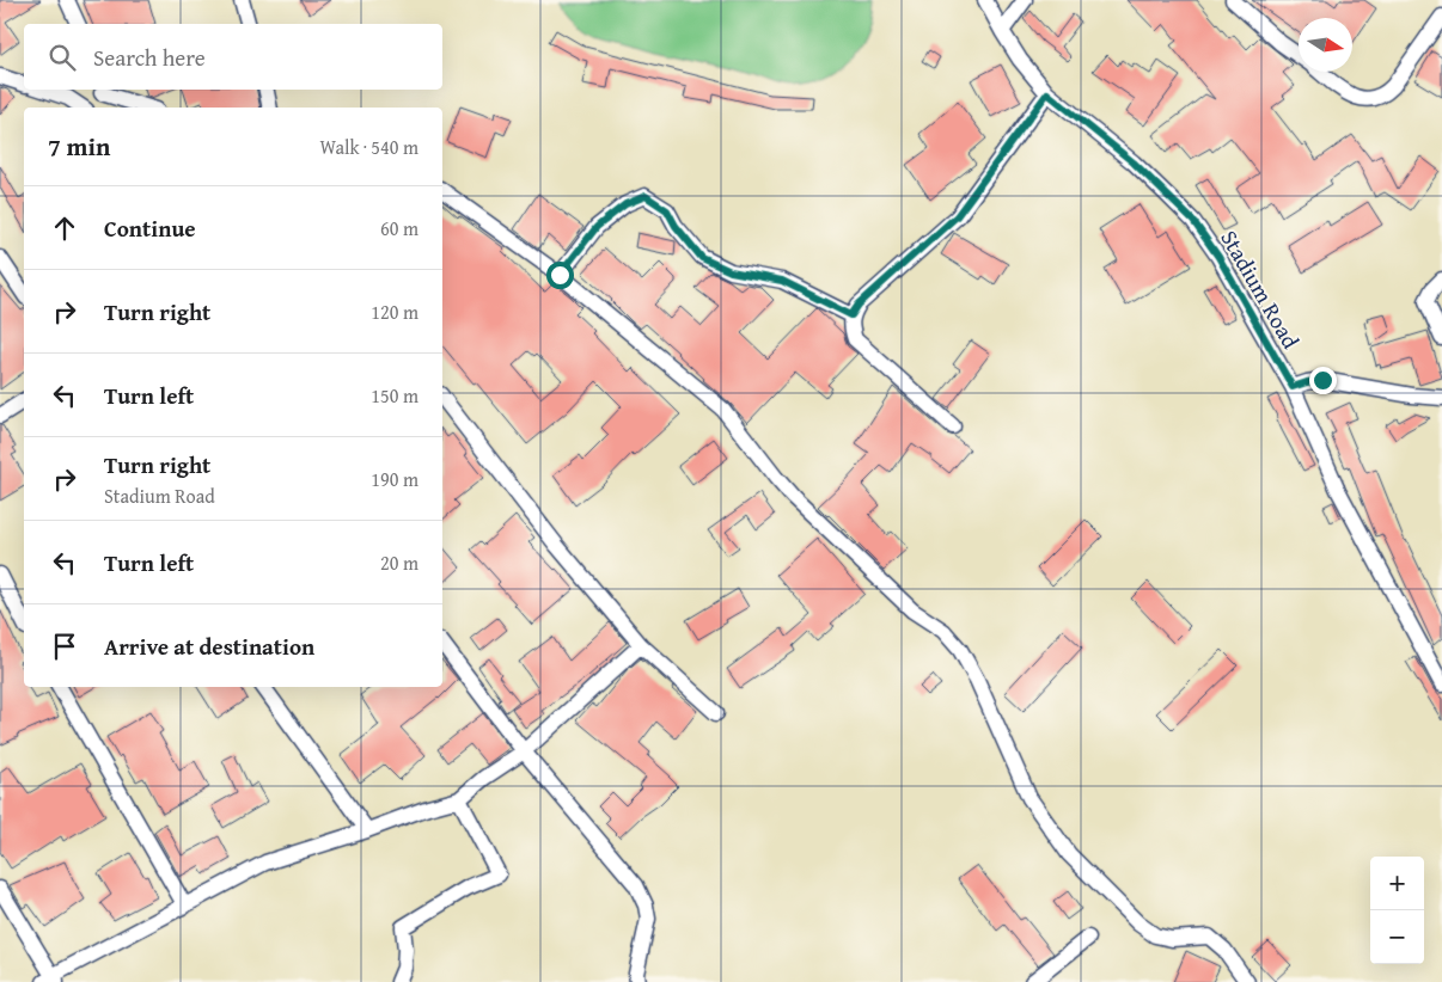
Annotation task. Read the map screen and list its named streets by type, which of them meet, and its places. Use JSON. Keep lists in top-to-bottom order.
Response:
{
  "streets": {
    "street": ["Stadium Road"]
  },
  "north": "right",
  "page": {
    "search": "Search here",
    "heading": ["7 min", "Walk · 540 m"],
    "list": [
      ["Continue", "60 m"],
      ["Turn right", "120 m"],
      ["Turn left", "150 m"],
      ["Turn right", "Stadium Road", "190 m"],
      ["Turn left", "20 m"],
      "Arrive at destination"
    ],
    "map_buttons": ["+", "−"]
  }
}
